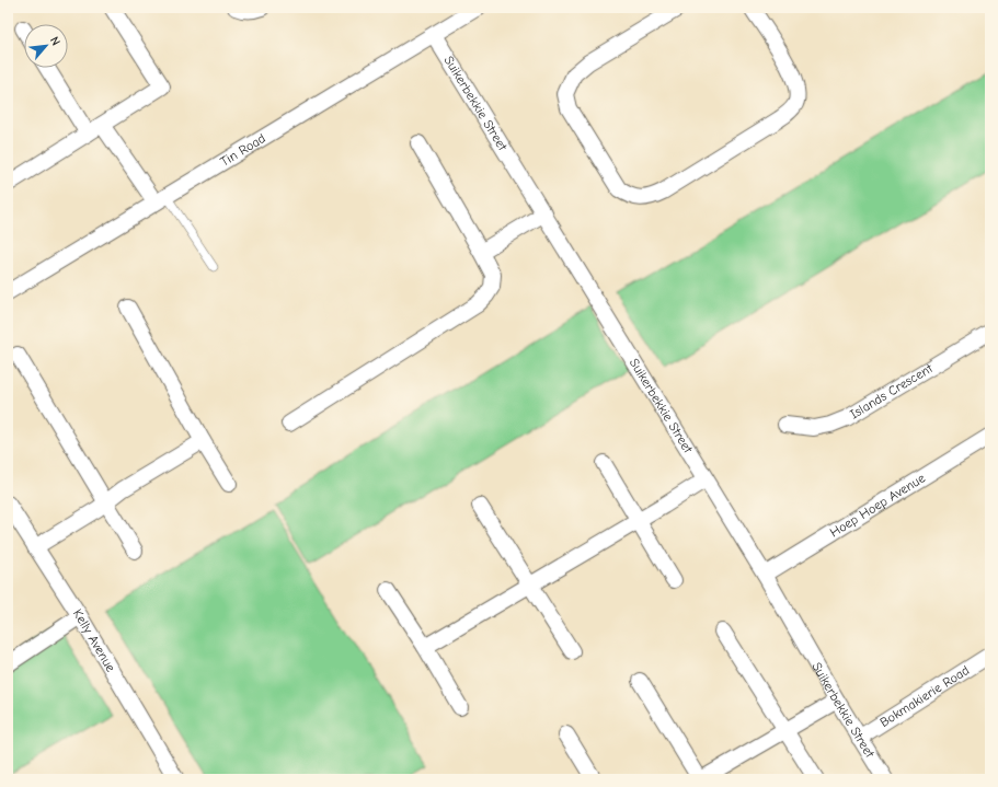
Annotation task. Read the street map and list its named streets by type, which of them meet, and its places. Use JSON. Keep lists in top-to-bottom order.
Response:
{
  "streets": {
    "street": [
      "Suikerbekkie Street",
      "Tin Road",
      "Islands Crescent",
      "Hoep Hoep Avenue",
      "Kelly Avenue",
      "Bokmakierie Road"
    ]
  },
  "crossings": [
    ["Suikerbekkie Street", "Tin Road"],
    ["Suikerbekkie Street", "Hoep Hoep Avenue"],
    ["Suikerbekkie Street", "Bokmakierie Road"]
  ],
  "north": "top right"
}
